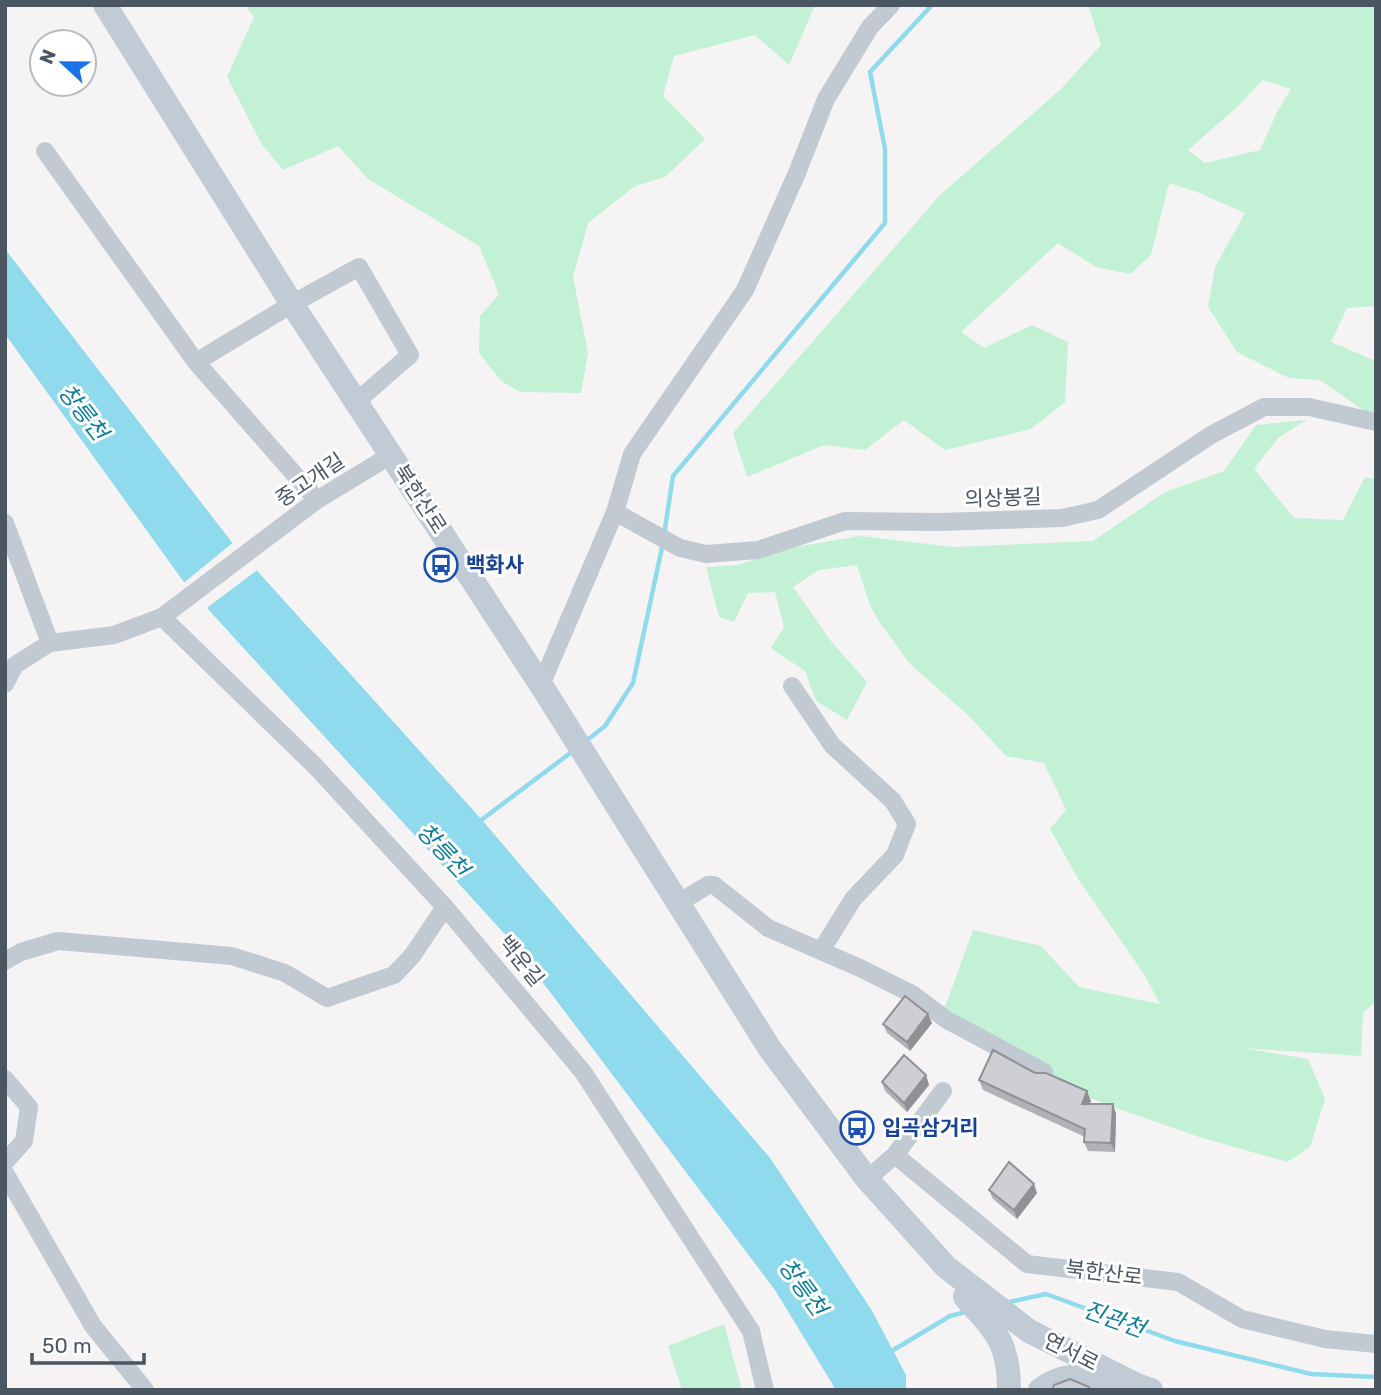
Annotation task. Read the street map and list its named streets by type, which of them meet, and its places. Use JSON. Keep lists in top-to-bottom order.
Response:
{
  "streets": {
    "main road": ["북한산로", "연서로"],
    "street": ["중고개길", "의상봉길", "백운길"]
  },
  "crossings": [
    ["중고개길", "북한산로"],
    ["중고개길", "백운길"]
  ],
  "water": ["창릉천", "진관천"],
  "places": {
    "bus stop": ["백화사", "입곡삼거리"]
  },
  "scale_bar": "50 m",
  "north": "left"
}
